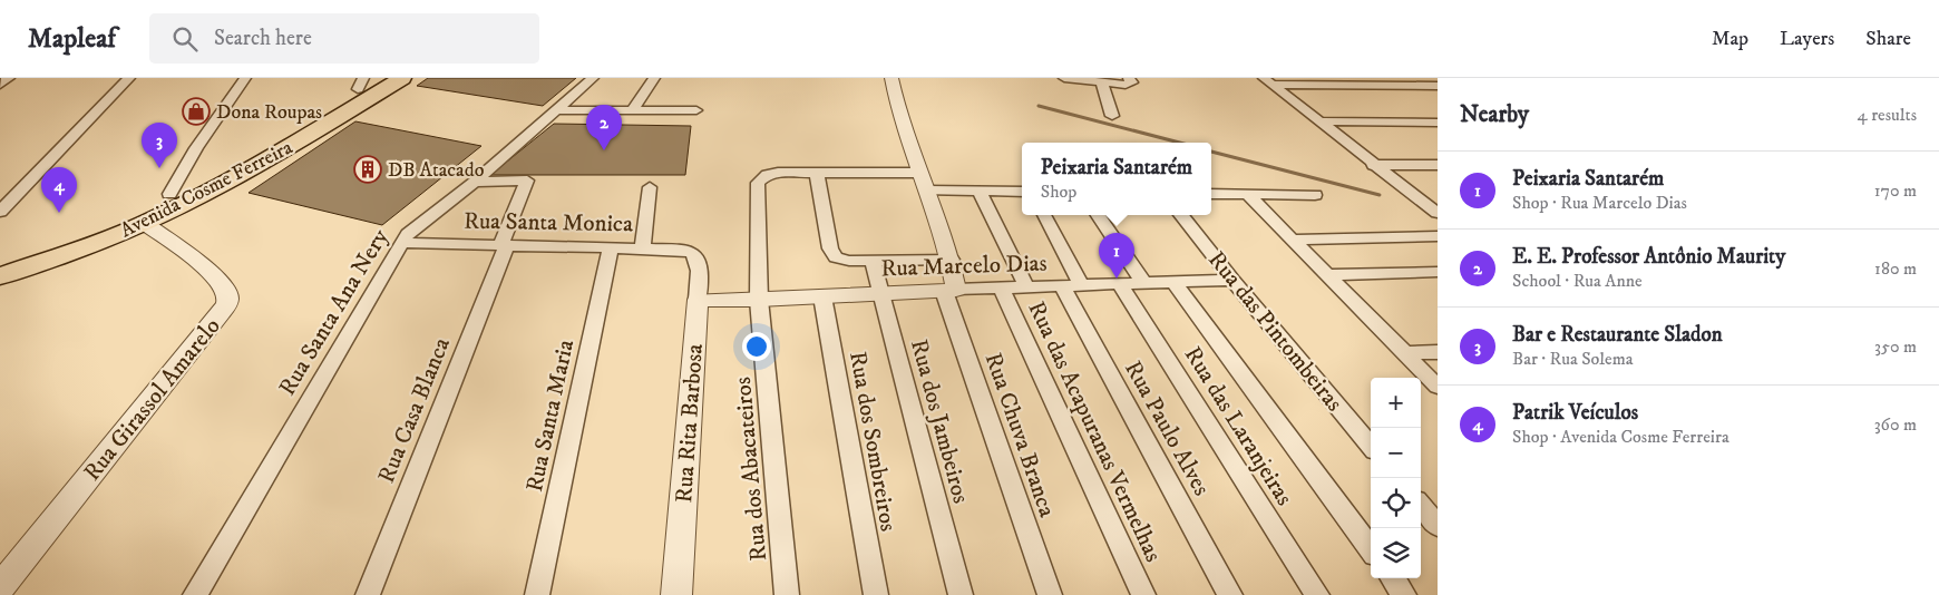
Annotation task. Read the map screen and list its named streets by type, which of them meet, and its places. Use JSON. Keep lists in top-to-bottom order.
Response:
{
  "streets": {
    "main road": ["Avenida Cosme Ferreira"],
    "street": [
      "Rua Santa Monica",
      "Rua Marcelo Dias",
      "Rua Santa Ana Nery",
      "Rua das Pintombeiras",
      "Rua Girassol Amarelo",
      "Rua Casa Blanca",
      "Rua Santa Maria",
      "Rua dos Jambeiros",
      "Rua Rita Barbosa",
      "Rua das Laranjeiras",
      "Rua Paulo Alves",
      "Rua das Acapuranas Vermelhas",
      "Rua Chuva Branca",
      "Rua dos Sombreiros",
      "Rua dos Abacateiros"
    ]
  },
  "crossings": [
    ["Avenida Cosme Ferreira", "Rua Girassol Amarelo"],
    ["Rua Santa Monica", "Rua Santa Ana Nery"],
    ["Rua Santa Monica", "Rua Casa Blanca"],
    ["Rua Santa Monica", "Rua Santa Maria"],
    ["Rua Santa Monica", "Rua Rita Barbosa"],
    ["Rua Marcelo Dias", "Rua das Pintombeiras"],
    ["Rua Marcelo Dias", "Rua dos Jambeiros"],
    ["Rua Marcelo Dias", "Rua Rita Barbosa"],
    ["Rua Marcelo Dias", "Rua das Laranjeiras"],
    ["Rua Marcelo Dias", "Rua Paulo Alves"],
    ["Rua Marcelo Dias", "Rua das Acapuranas Vermelhas"],
    ["Rua Marcelo Dias", "Rua Chuva Branca"],
    ["Rua Marcelo Dias", "Rua dos Sombreiros"],
    ["Rua Marcelo Dias", "Rua dos Abacateiros"],
    ["Rua Santa Ana Nery", "Rua Casa Blanca"]
  ],
  "places": {
    "shop": ["Dona Roupas"],
    "building": ["DB Atacado"]
  },
  "page": {
    "header": "Mapleaf",
    "search": "Search here",
    "nav": ["Map", "Layers", "Share"],
    "heading": ["Nearby", "4 results"],
    "pins": [
      "2",
      "3",
      "4",
      "1"
    ],
    "popup": ["Peixaria Santarém", "Shop"],
    "list": [
      {
        "mark": "1",
        "name": "Peixaria Santarém",
        "note": "Shop · Rua Marcelo Dias",
        "value": "170 m"
      },
      {
        "mark": "2",
        "name": "E. E. Professor Antônio Maurity",
        "note": "School · Rua Anne",
        "value": "180 m"
      },
      {
        "mark": "3",
        "name": "Bar e Restaurante Sladon",
        "note": "Bar · Rua Solema",
        "value": "350 m"
      },
      {
        "mark": "4",
        "name": "Patrik Veículos",
        "note": "Shop · Avenida Cosme Ferreira",
        "value": "360 m"
      }
    ],
    "map_buttons": ["+", "−"]
  }
}
